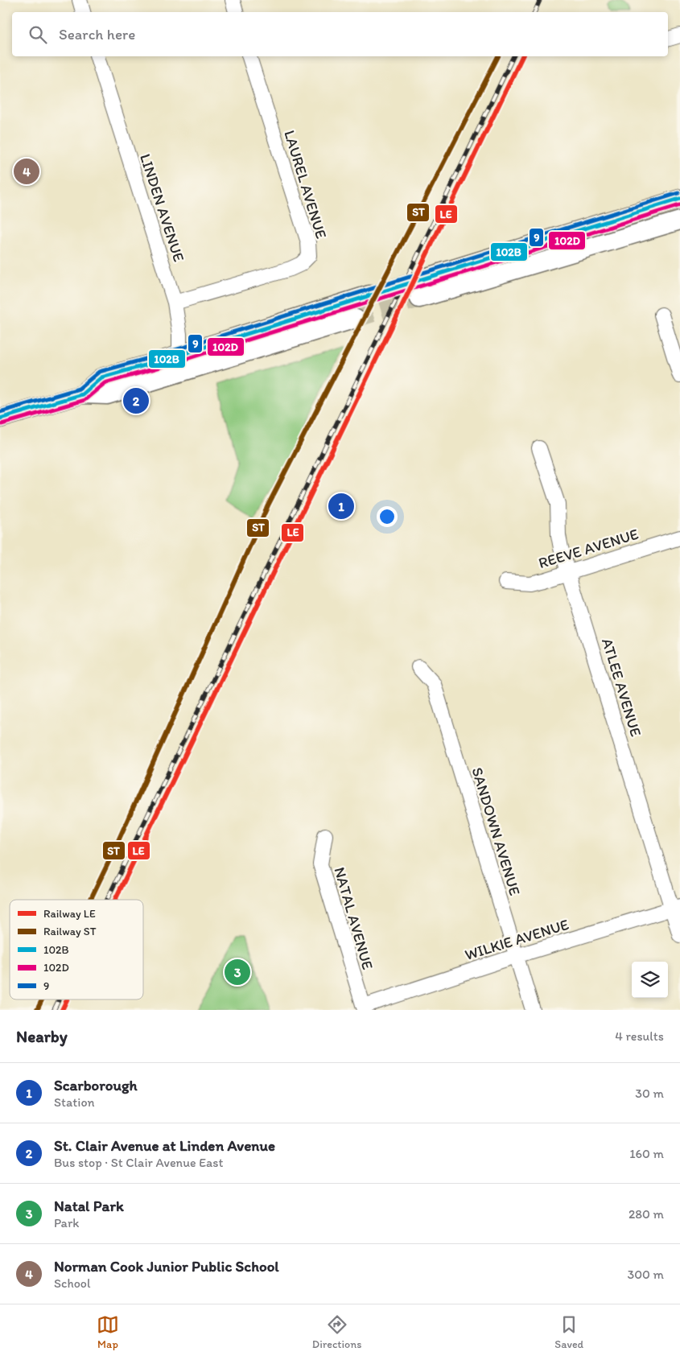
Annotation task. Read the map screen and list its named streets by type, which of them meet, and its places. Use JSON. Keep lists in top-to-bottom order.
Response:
{
  "streets": {
    "street": [
      "LAUREL AVENUE",
      "LINDEN AVENUE",
      "REEVE AVENUE",
      "ATLEE AVENUE",
      "SANDOWN AVENUE",
      "NATAL AVENUE",
      "WILKIE AVENUE"
    ]
  },
  "crossings": [
    ["LAUREL AVENUE", "LINDEN AVENUE"],
    ["REEVE AVENUE", "ATLEE AVENUE"],
    ["ATLEE AVENUE", "WILKIE AVENUE"],
    ["SANDOWN AVENUE", "WILKIE AVENUE"],
    ["NATAL AVENUE", "WILKIE AVENUE"]
  ],
  "lines": [
    "rail line LE",
    "rail line ST",
    "transit line 9",
    "transit line 102B",
    "transit line 102D"
  ],
  "legend": [
    "Railway LE",
    "Railway ST",
    "102B",
    "102D",
    "9"
  ],
  "page": {
    "search": "Search here",
    "pins": [
      "4",
      "2",
      "1",
      "3"
    ],
    "heading": ["Nearby", "4 results"],
    "list": [
      {
        "mark": "1",
        "name": "Scarborough",
        "note": "Station",
        "value": "30 m"
      },
      {
        "mark": "2",
        "name": "St. Clair Avenue at Linden Avenue",
        "note": "Bus stop · St Clair Avenue East",
        "value": "160 m"
      },
      {
        "mark": "3",
        "name": "Natal Park",
        "note": "Park",
        "value": "280 m"
      },
      {
        "mark": "4",
        "name": "Norman Cook Junior Public School",
        "note": "School",
        "value": "300 m"
      }
    ],
    "nav": ["Map", "Directions", "Saved"]
  }
}
